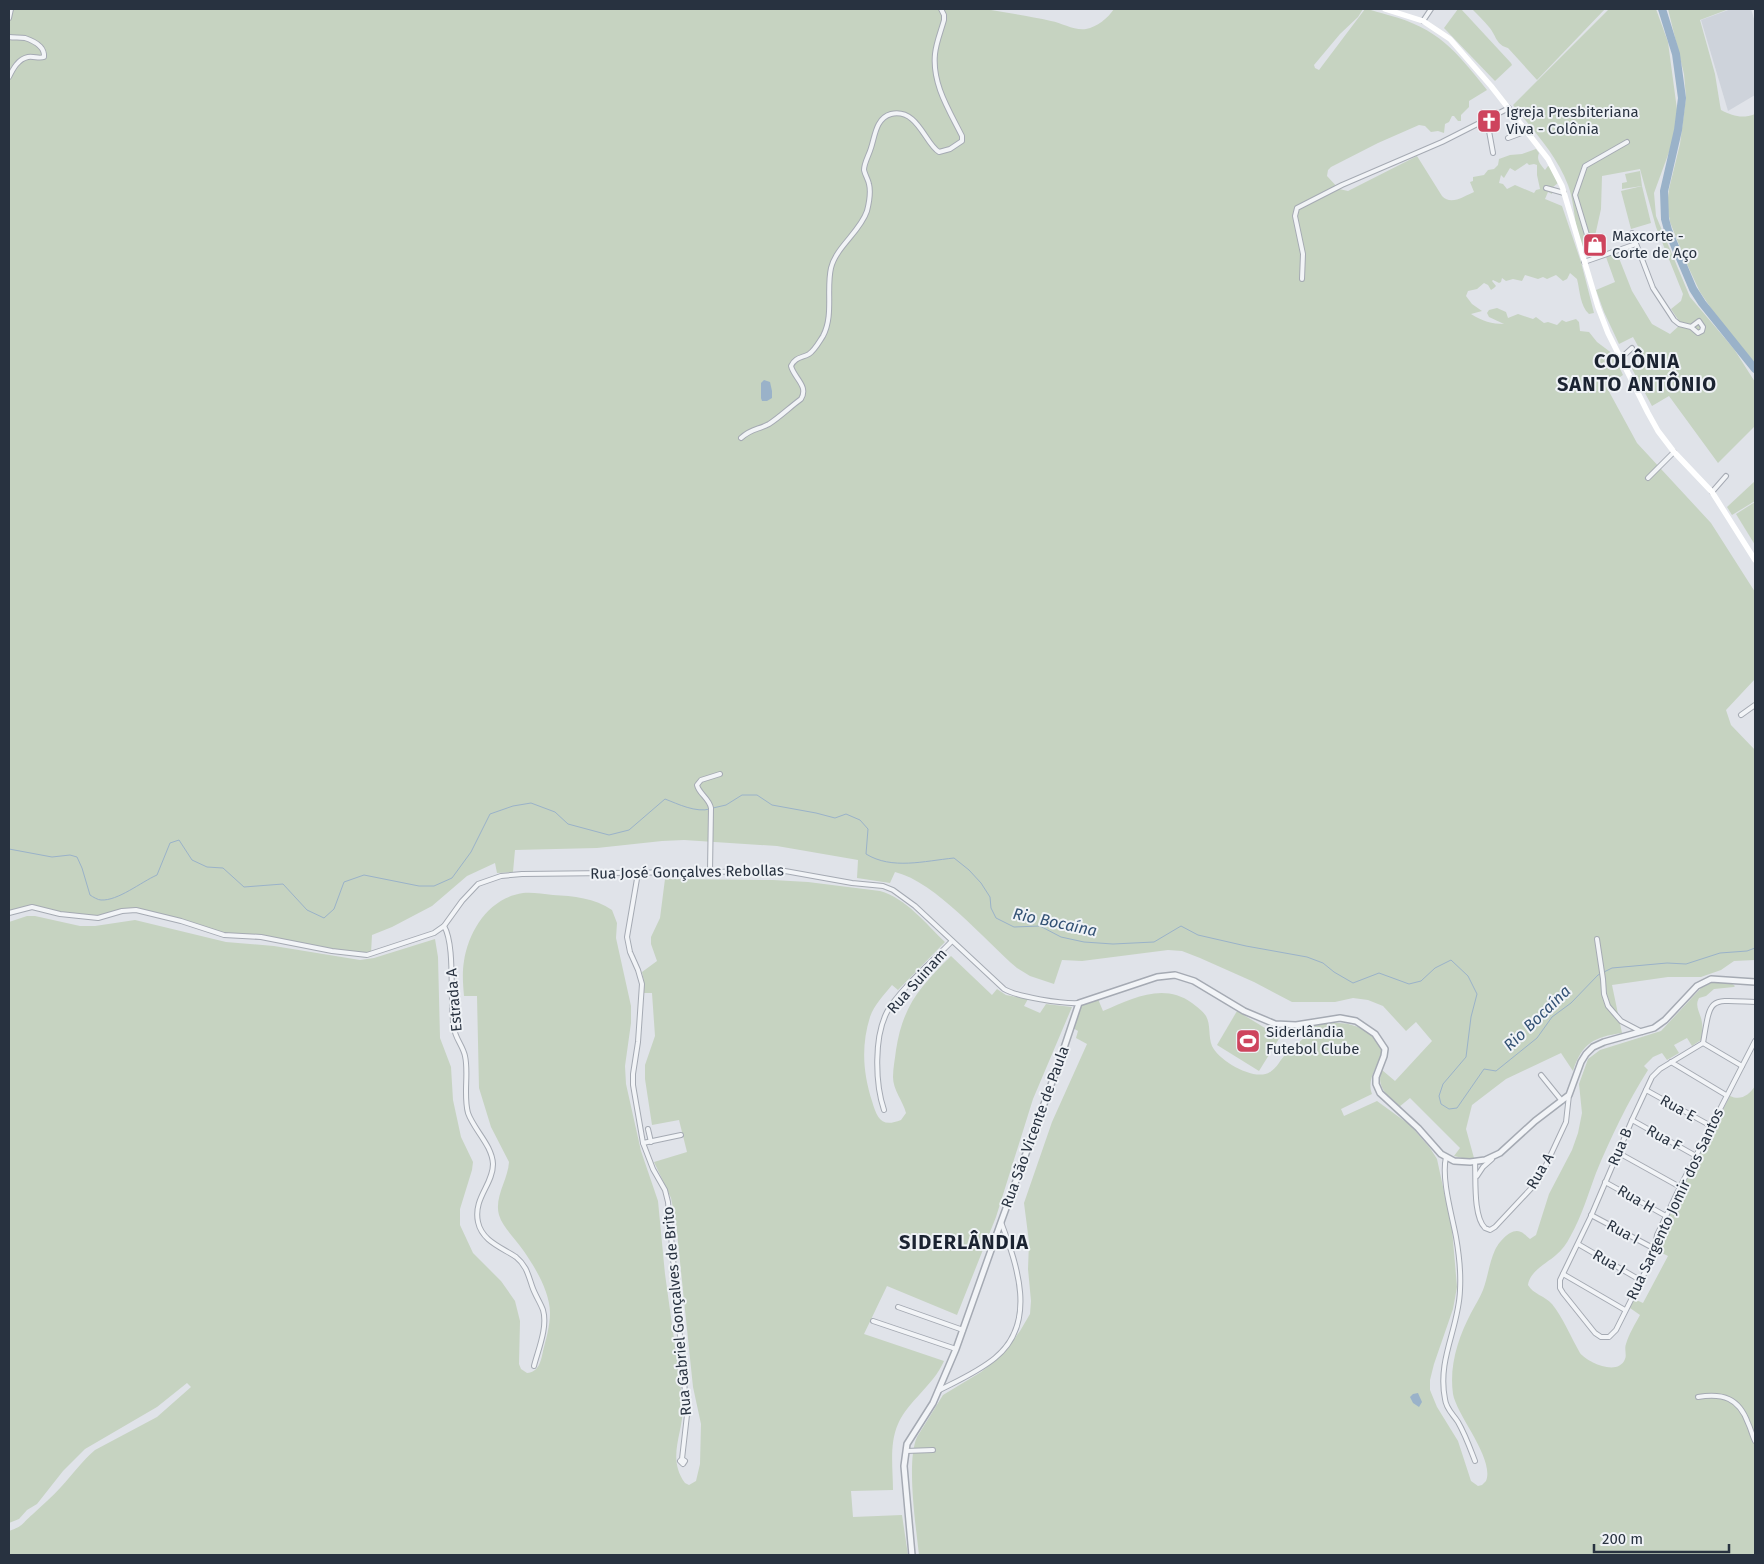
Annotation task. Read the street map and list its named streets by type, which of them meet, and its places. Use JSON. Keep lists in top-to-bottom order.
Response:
{
  "streets": {
    "street": [
      "Rua José Gonçalves Rebollas",
      "Rua Suinam",
      "Estrada A",
      "Rua E",
      "Rua São Vicente de Paula",
      "Rua F",
      "Rua B",
      "Rua A",
      "Rua H",
      "Rua Sargento Jomir dos Santos",
      "Rua I",
      "Rua J",
      "Rua Gabriel Gonçalves de Brito"
    ]
  },
  "crossings": [
    ["Rua José Gonçalves Rebollas", "Rua Suinam"],
    ["Rua José Gonçalves Rebollas", "Estrada A"],
    ["Rua José Gonçalves Rebollas", "Rua São Vicente de Paula"],
    ["Rua José Gonçalves Rebollas", "Rua Gabriel Gonçalves de Brito"],
    ["Rua E", "Rua B"],
    ["Rua E", "Rua Sargento Jomir dos Santos"],
    ["Rua F", "Rua B"],
    ["Rua F", "Rua Sargento Jomir dos Santos"],
    ["Rua B", "Rua H"],
    ["Rua B", "Rua Sargento Jomir dos Santos"],
    ["Rua B", "Rua I"],
    ["Rua B", "Rua J"],
    ["Rua H", "Rua Sargento Jomir dos Santos"],
    ["Rua Sargento Jomir dos Santos", "Rua I"],
    ["Rua Sargento Jomir dos Santos", "Rua J"]
  ],
  "districts": ["COLÔNIA SANTO ANTÔNIO", "SIDERLÂNDIA"],
  "water": ["Rio Bocaína"],
  "places": {
    "church": ["Igreja Presbiteriana Viva - Colônia"],
    "shop": ["Maxcorte - Corte de Aço"],
    "sports": ["Siderlândia Futebol Clube"]
  },
  "scale_bar": "200 m"
}
